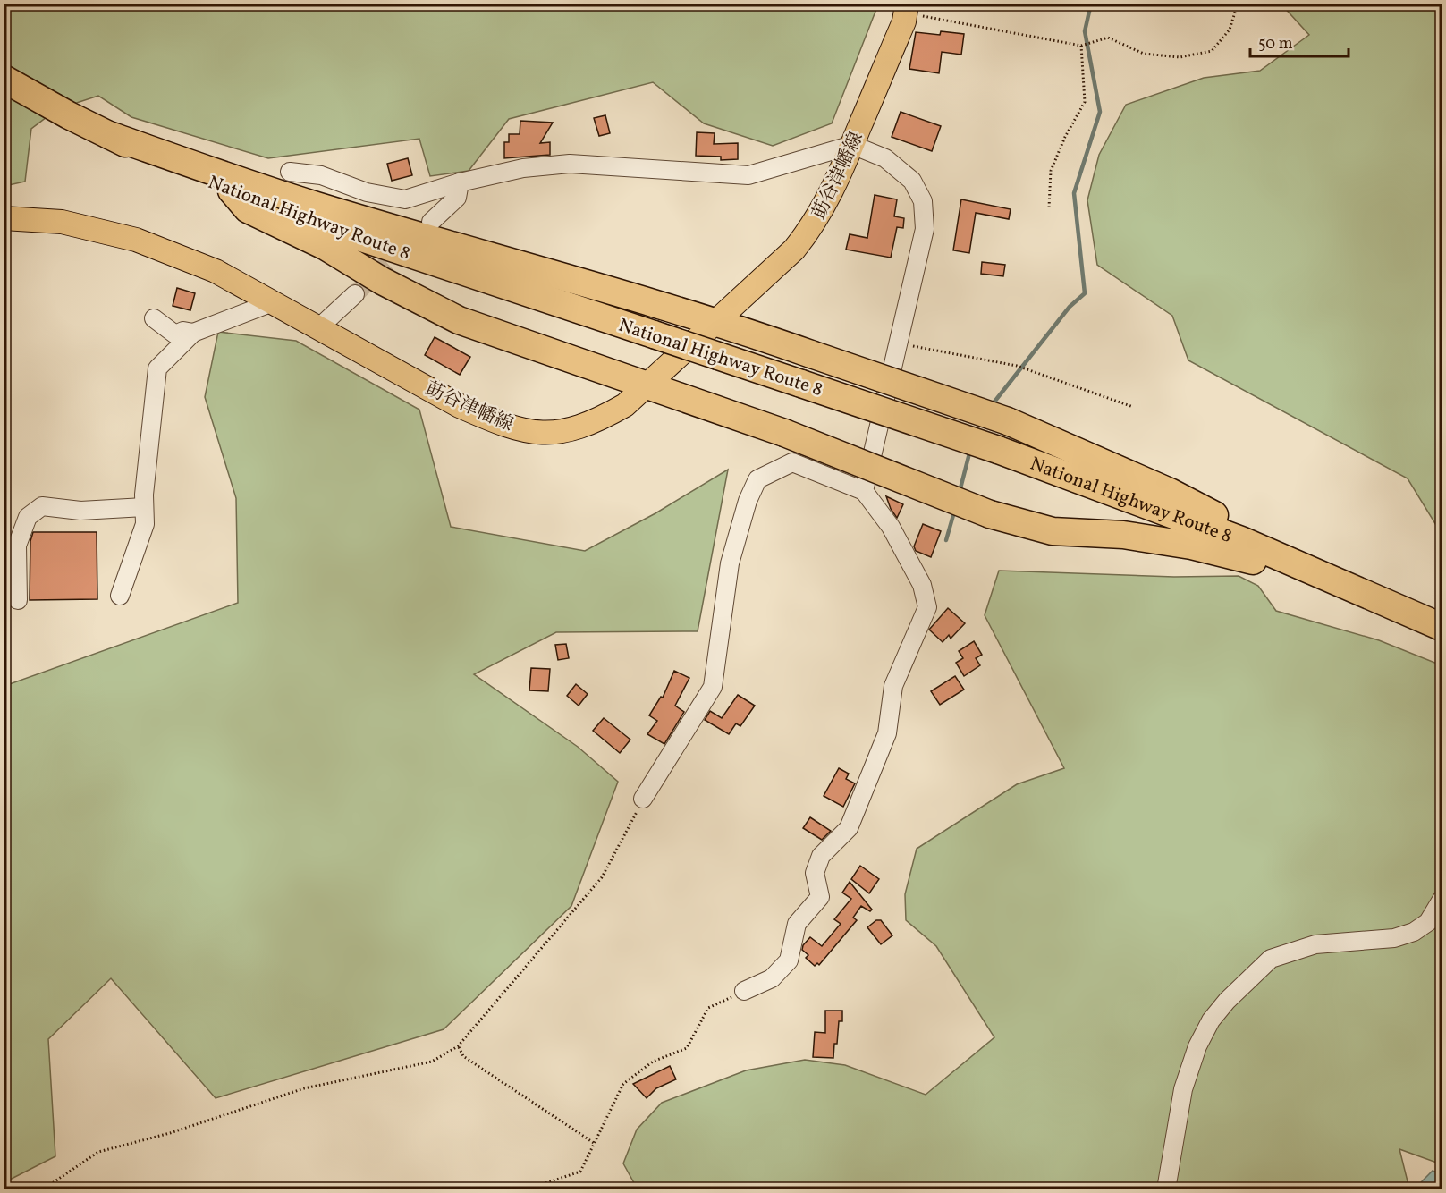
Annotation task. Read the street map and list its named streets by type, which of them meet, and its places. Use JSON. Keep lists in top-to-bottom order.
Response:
{
  "streets": {
    "highway": ["National Highway Route 8"],
    "main road": ["莇谷津幡線"]
  },
  "scale_bar": "50 m"
}
